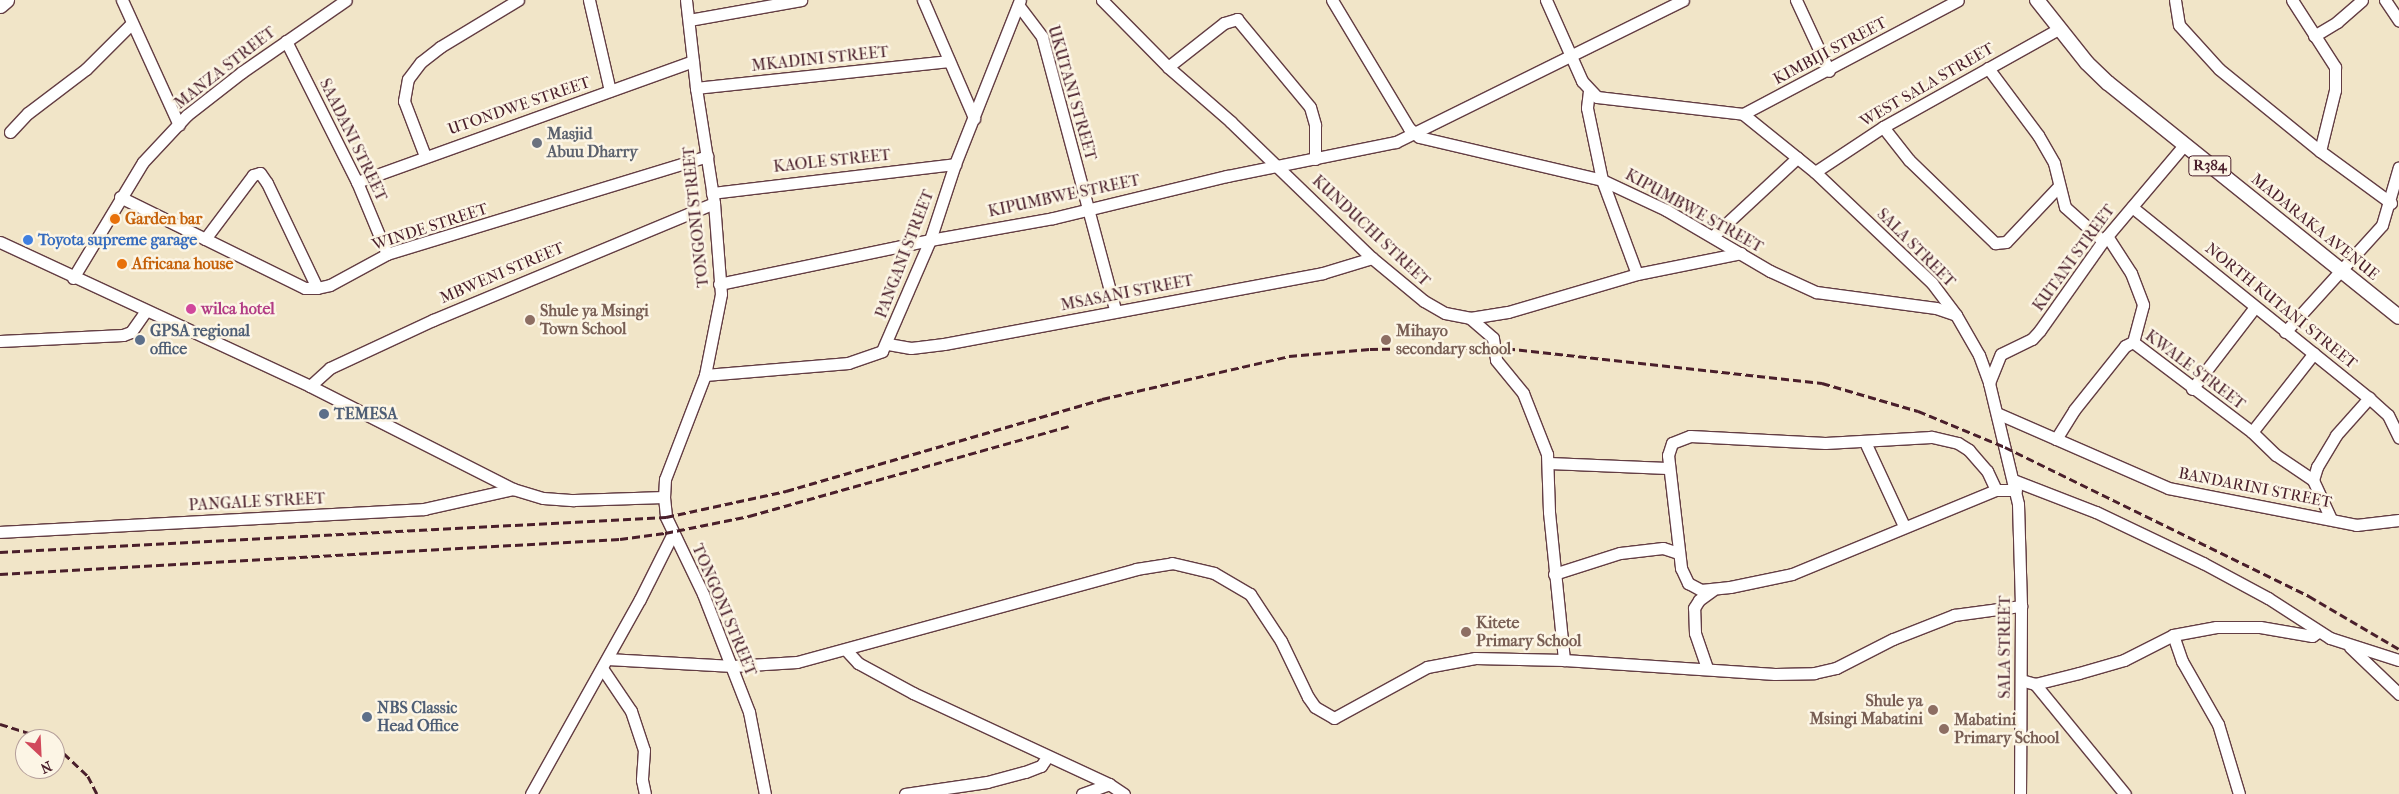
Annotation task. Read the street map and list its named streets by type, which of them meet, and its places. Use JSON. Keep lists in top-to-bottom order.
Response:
{
  "streets": {
    "main road": ["R384", "MADARAKA AVENUE"],
    "street": [
      "KIMBIJI STREET",
      "MKADINI STREET",
      "MANZA STREET",
      "WEST SALA STREET",
      "UKUTANI STREET",
      "UTONDWE STREET",
      "SAADANI STREET",
      "KAOLE STREET",
      "KIPUMBWE STREET",
      "TONGONI STREET",
      "WINDE STREET",
      "KUNDUCHI STREET",
      "SALA STREET",
      "PANGANI STREET",
      "KUTANI STREET",
      "MBWENI STREET",
      "MSASANI STREET",
      "NORTH KUTANI STREET",
      "KWALE STREET",
      "BANDARINI STREET",
      "PANGALE STREET"
    ]
  },
  "crossings": [
    ["KIMBIJI STREET", "SALA STREET"],
    ["MKADINI STREET", "TONGONI STREET"],
    ["MANZA STREET", "SAADANI STREET"],
    ["WEST SALA STREET", "MADARAKA AVENUE"],
    ["WEST SALA STREET", "SALA STREET"],
    ["UKUTANI STREET", "KIPUMBWE STREET"],
    ["UKUTANI STREET", "PANGANI STREET"],
    ["UKUTANI STREET", "MSASANI STREET"],
    ["UTONDWE STREET", "SAADANI STREET"],
    ["UTONDWE STREET", "TONGONI STREET"],
    ["SAADANI STREET", "WINDE STREET"],
    ["KAOLE STREET", "TONGONI STREET"],
    ["KAOLE STREET", "PANGANI STREET"],
    ["KAOLE STREET", "MBWENI STREET"],
    ["KIPUMBWE STREET", "TONGONI STREET"],
    ["KIPUMBWE STREET", "KUNDUCHI STREET"],
    ["KIPUMBWE STREET", "SALA STREET"],
    ["KIPUMBWE STREET", "PANGANI STREET"],
    ["TONGONI STREET", "WINDE STREET"],
    ["TONGONI STREET", "PANGANI STREET"],
    ["TONGONI STREET", "MBWENI STREET"],
    ["MADARAKA AVENUE", "KUTANI STREET"],
    ["KUNDUCHI STREET", "MSASANI STREET"],
    ["SALA STREET", "KUTANI STREET"],
    ["SALA STREET", "BANDARINI STREET"],
    ["PANGANI STREET", "MSASANI STREET"],
    ["KUTANI STREET", "NORTH KUTANI STREET"],
    ["KWALE STREET", "BANDARINI STREET"]
  ],
  "places": [
    "Masjid Abuu Dharry",
    "Garden bar",
    "Toyota supreme garage",
    "Africana house",
    "wilca hotel",
    "Shule ya Msingi Town School",
    "GPSA regional office",
    "Mihayo secondary school",
    "TEMESA",
    "Kitete Primary School",
    "Shule ya Msingi Mabatini",
    "NBS Classic Head Office",
    "Mabatini Primary School"
  ],
  "north": "bottom right"
}
